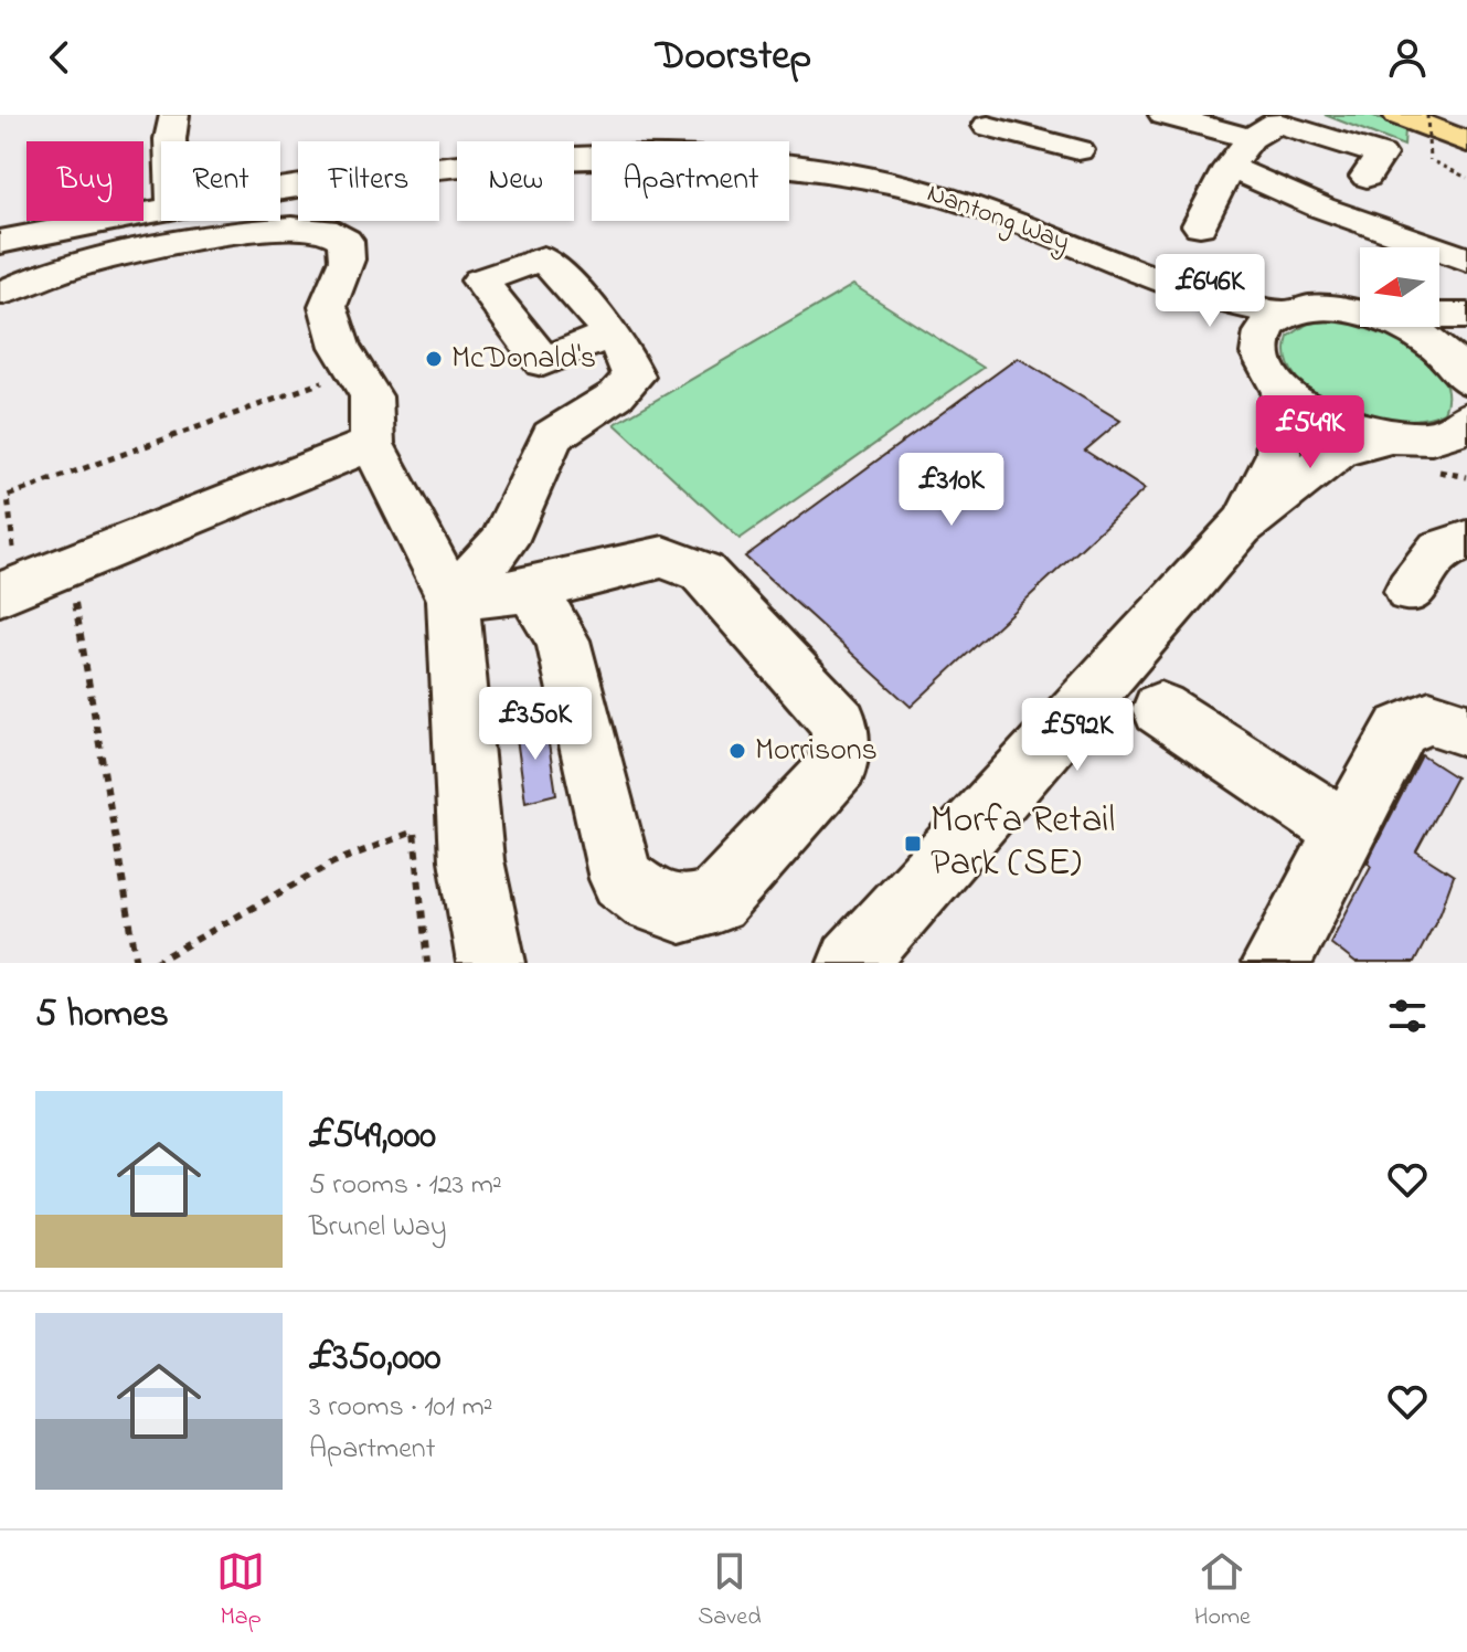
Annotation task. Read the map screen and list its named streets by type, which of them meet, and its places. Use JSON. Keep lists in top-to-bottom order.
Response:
{
  "streets": {
    "street": ["Nantong Way"]
  },
  "places": {
    "other": ["McDonald's", "Morrisons"],
    "transit": ["Morfa Retail Park (SE)"]
  },
  "north": "left",
  "page": {
    "header": "Doorstep",
    "chip": [
      "Buy",
      "Rent",
      "Filters",
      "New",
      "Apartment"
    ],
    "price": [
      "£646K",
      "£549K",
      "£310K",
      "£350K",
      "£592K"
    ],
    "heading": "5 homes",
    "list": [
      {
        "name": "£549,000",
        "note": "5 rooms · 123 m² · Brunel Way"
      },
      {
        "name": "£350,000",
        "note": "3 rooms · 101 m² · Apartment"
      }
    ],
    "tabs": ["Map", "Saved", "Home"]
  }
}
